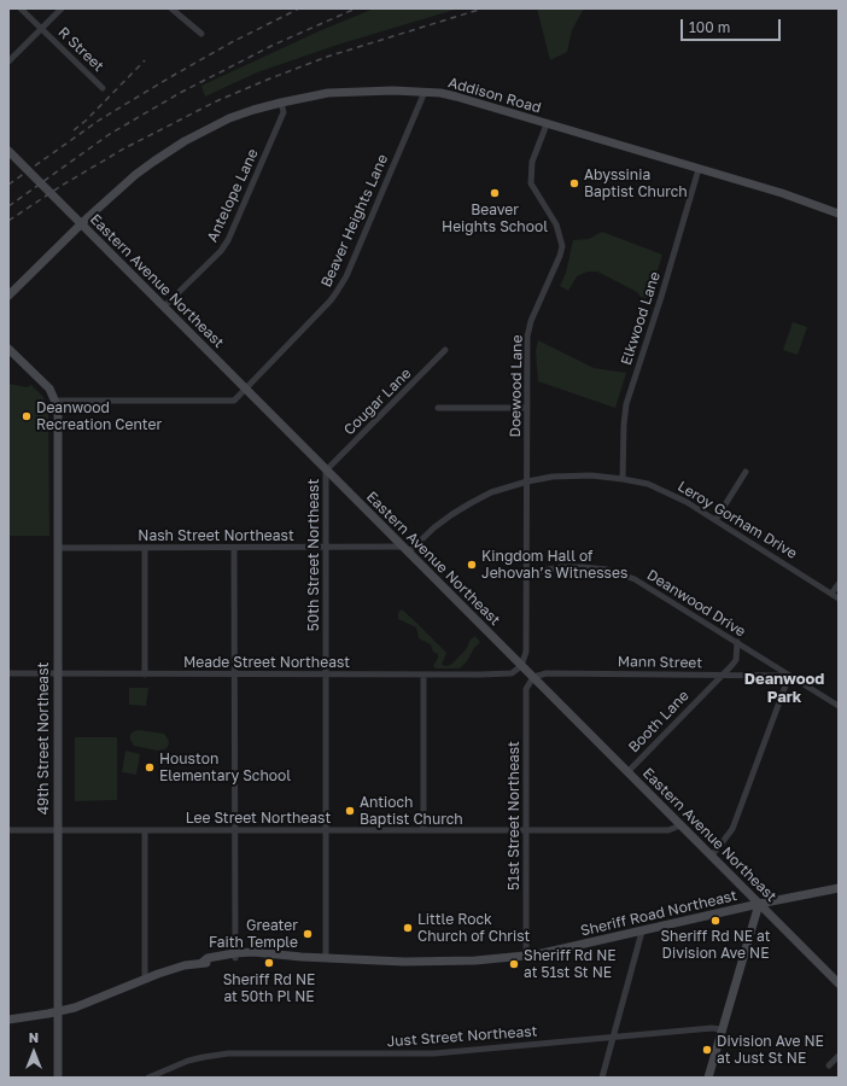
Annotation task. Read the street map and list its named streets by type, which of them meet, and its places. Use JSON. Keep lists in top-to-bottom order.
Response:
{
  "streets": {
    "main road": [
      "Addison Road",
      "Eastern Avenue Northeast",
      "49th Street Northeast",
      "Sheriff Road Northeast"
    ],
    "street": [
      "R Street",
      "Antelope Lane",
      "Beaver Heights Lane",
      "Elkwood Lane",
      "Doewood Lane",
      "Cougar Lane",
      "Leroy Gorham Drive",
      "Nash Street Northeast",
      "50th Street Northeast",
      "Deanwood Drive",
      "Meade Street Northeast",
      "Mann Street",
      "Booth Lane",
      "51st Street Northeast",
      "Lee Street Northeast",
      "Just Street Northeast"
    ]
  },
  "crossings": [
    ["Addison Road", "Antelope Lane"],
    ["Addison Road", "Beaver Heights Lane"],
    ["Addison Road", "Eastern Avenue Northeast"],
    ["Addison Road", "Elkwood Lane"],
    ["Addison Road", "Doewood Lane"],
    ["Antelope Lane", "Eastern Avenue Northeast"],
    ["Beaver Heights Lane", "Eastern Avenue Northeast"],
    ["Beaver Heights Lane", "49th Street Northeast"],
    ["Eastern Avenue Northeast", "Doewood Lane"],
    ["Eastern Avenue Northeast", "Cougar Lane"],
    ["Eastern Avenue Northeast", "Leroy Gorham Drive"],
    ["Eastern Avenue Northeast", "Nash Street Northeast"],
    ["Eastern Avenue Northeast", "50th Street Northeast"],
    ["Eastern Avenue Northeast", "Meade Street Northeast"],
    ["Eastern Avenue Northeast", "Mann Street"],
    ["Eastern Avenue Northeast", "Booth Lane"],
    ["Eastern Avenue Northeast", "51st Street Northeast"],
    ["Eastern Avenue Northeast", "Lee Street Northeast"],
    ["Eastern Avenue Northeast", "Sheriff Road Northeast"],
    ["Elkwood Lane", "Leroy Gorham Drive"],
    ["Doewood Lane", "Leroy Gorham Drive"],
    ["Doewood Lane", "Deanwood Drive"],
    ["Doewood Lane", "Meade Street Northeast"],
    ["Cougar Lane", "50th Street Northeast"],
    ["Leroy Gorham Drive", "Nash Street Northeast"],
    ["Nash Street Northeast", "50th Street Northeast"],
    ["Nash Street Northeast", "49th Street Northeast"],
    ["50th Street Northeast", "Meade Street Northeast"],
    ["50th Street Northeast", "Lee Street Northeast"],
    ["50th Street Northeast", "Sheriff Road Northeast"],
    ["Deanwood Drive", "Mann Street"],
    ["Deanwood Drive", "Booth Lane"],
    ["Meade Street Northeast", "49th Street Northeast"],
    ["Mann Street", "Booth Lane"],
    ["Mann Street", "51st Street Northeast"],
    ["49th Street Northeast", "Lee Street Northeast"],
    ["49th Street Northeast", "Sheriff Road Northeast"],
    ["51st Street Northeast", "Lee Street Northeast"],
    ["51st Street Northeast", "Sheriff Road Northeast"]
  ],
  "districts": ["Deanwood Park"],
  "places": [
    "Abyssinia Baptist Church",
    "Beaver Heights School",
    "Deanwood Recreation Center",
    "Kingdom Hall of Jehovah’s Witnesses",
    "Houston Elementary School",
    "Antioch Baptist Church",
    "Sheriff Rd NE at Division Ave NE",
    "Little Rock Church of Christ",
    "Greater Faith Temple",
    "Sheriff Rd NE at 50th Pl NE",
    "Sheriff Rd NE at 51st St NE",
    "Division Ave NE at Just St NE"
  ],
  "scale_bar": "100 m",
  "north": "top"
}
